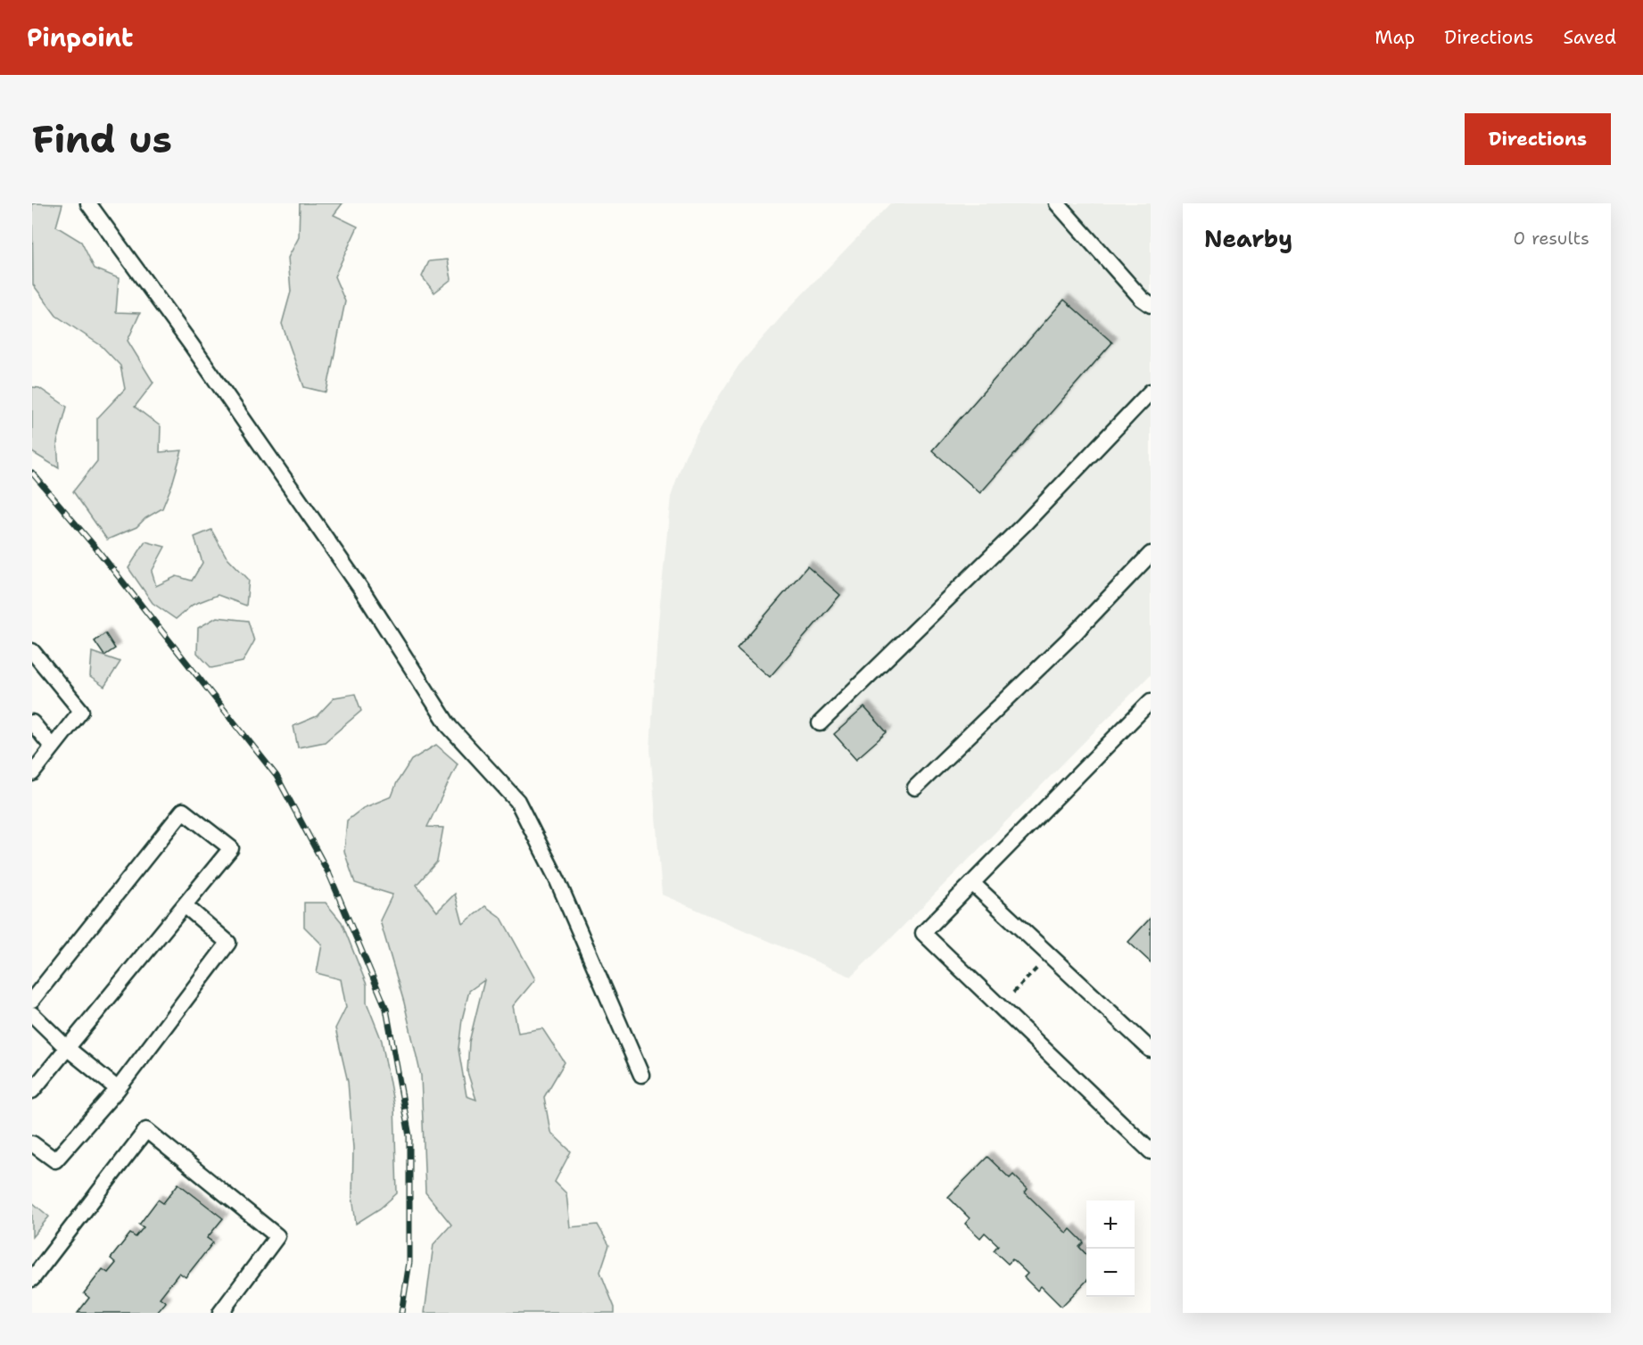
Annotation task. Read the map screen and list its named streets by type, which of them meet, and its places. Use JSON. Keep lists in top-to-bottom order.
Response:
{
  "page": {
    "header": "Pinpoint",
    "nav": ["Map", "Directions", "Saved"],
    "buttons": "Directions",
    "title": "Find us",
    "heading": ["Nearby", "0 results"],
    "map_buttons": ["+", "−"]
  }
}
